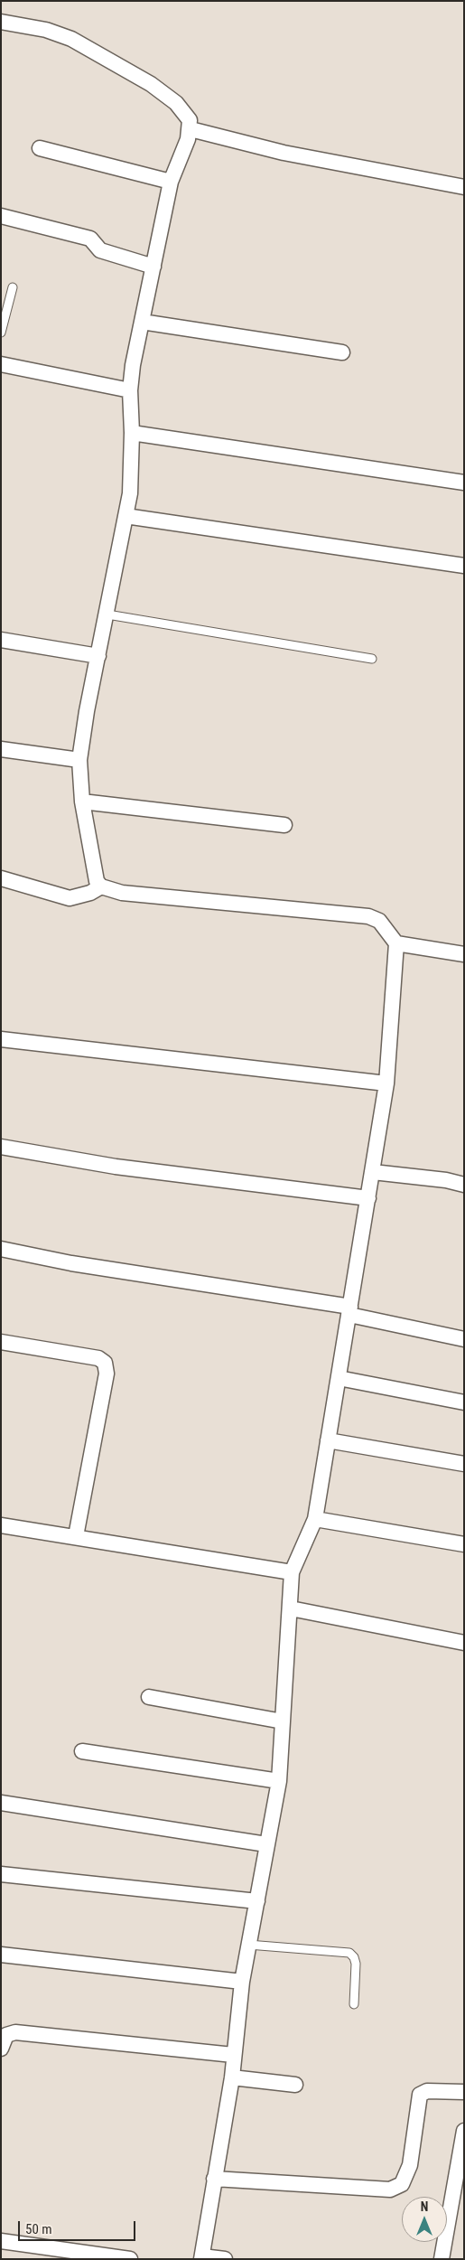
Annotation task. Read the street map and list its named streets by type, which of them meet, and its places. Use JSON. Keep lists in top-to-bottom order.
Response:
{
  "scale_bar": "50 m",
  "north": "top"
}
